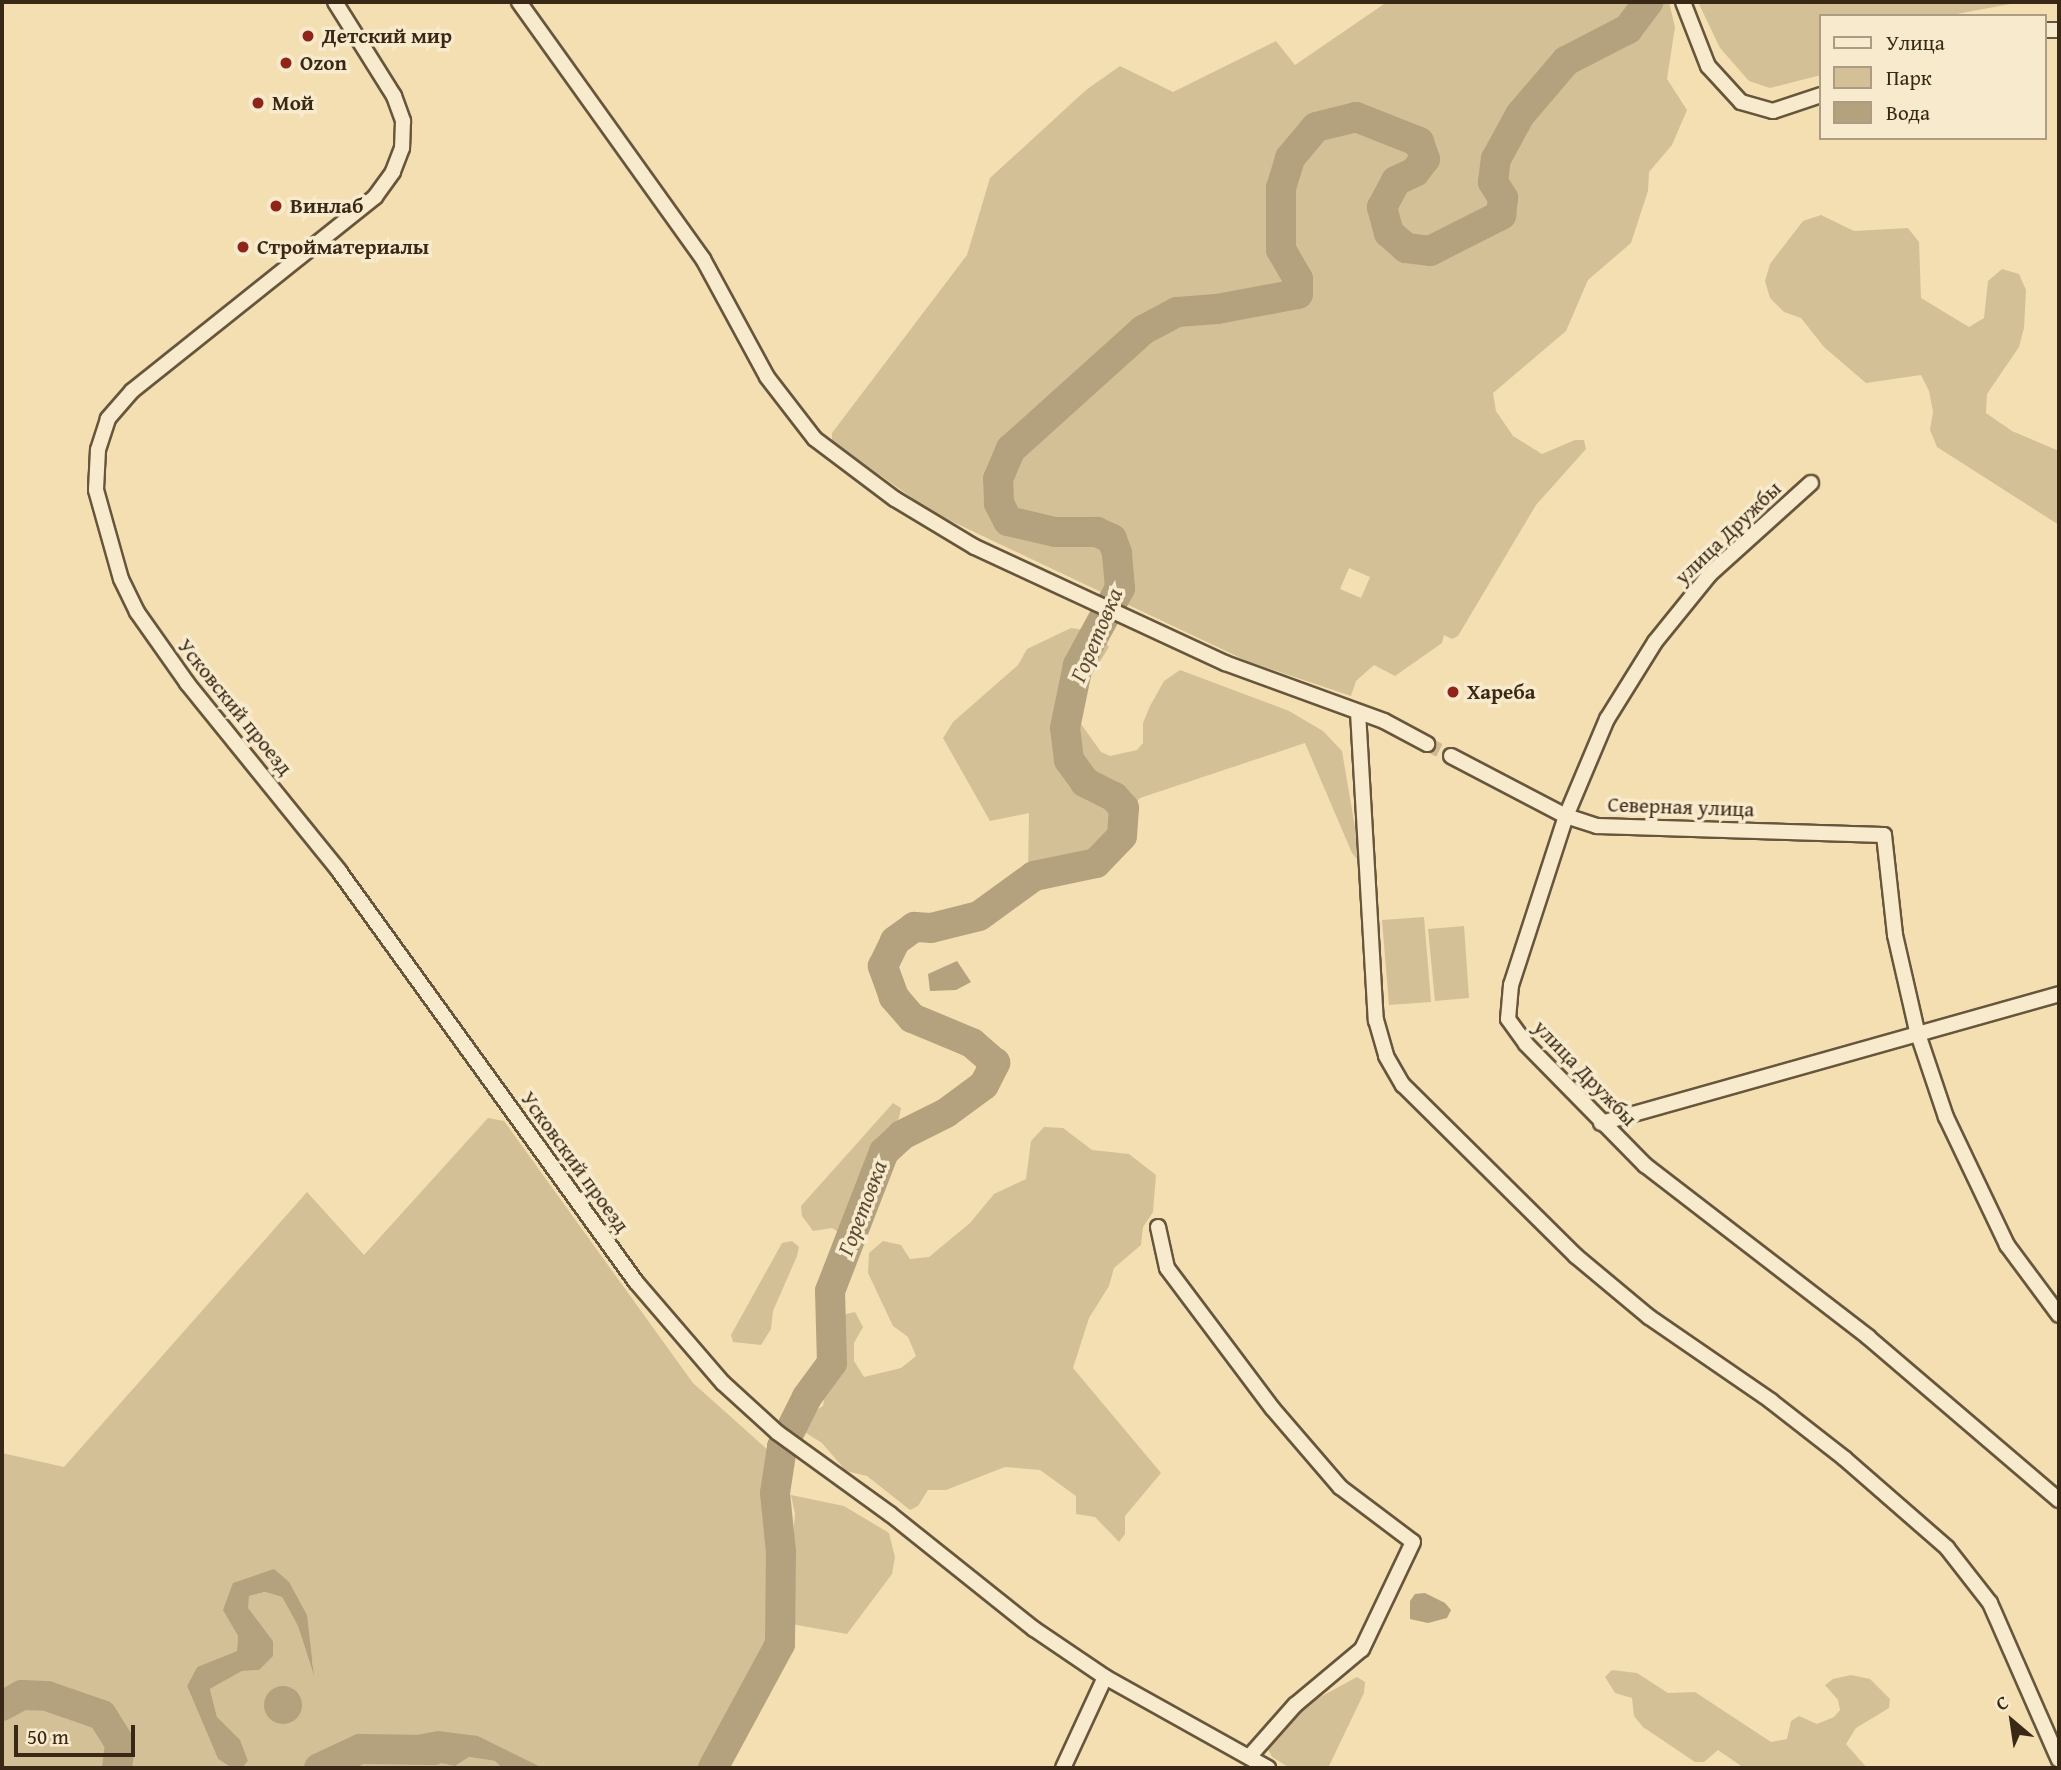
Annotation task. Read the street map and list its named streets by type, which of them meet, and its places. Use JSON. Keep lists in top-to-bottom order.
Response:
{
  "streets": {
    "street": ["улица Дружбы", "Усковский проезд", "Северная улица"]
  },
  "crossings": [
    ["улица Дружбы", "Северная улица"]
  ],
  "water": ["Горетовка"],
  "places": [
    "Детский мир",
    "Ozon",
    "Мой",
    "Винлаб",
    "Стройматериалы",
    "Хареба"
  ],
  "legend": ["Улица", "Парк", "Вода"],
  "scale_bar": "50 m",
  "north": "top left"
}
